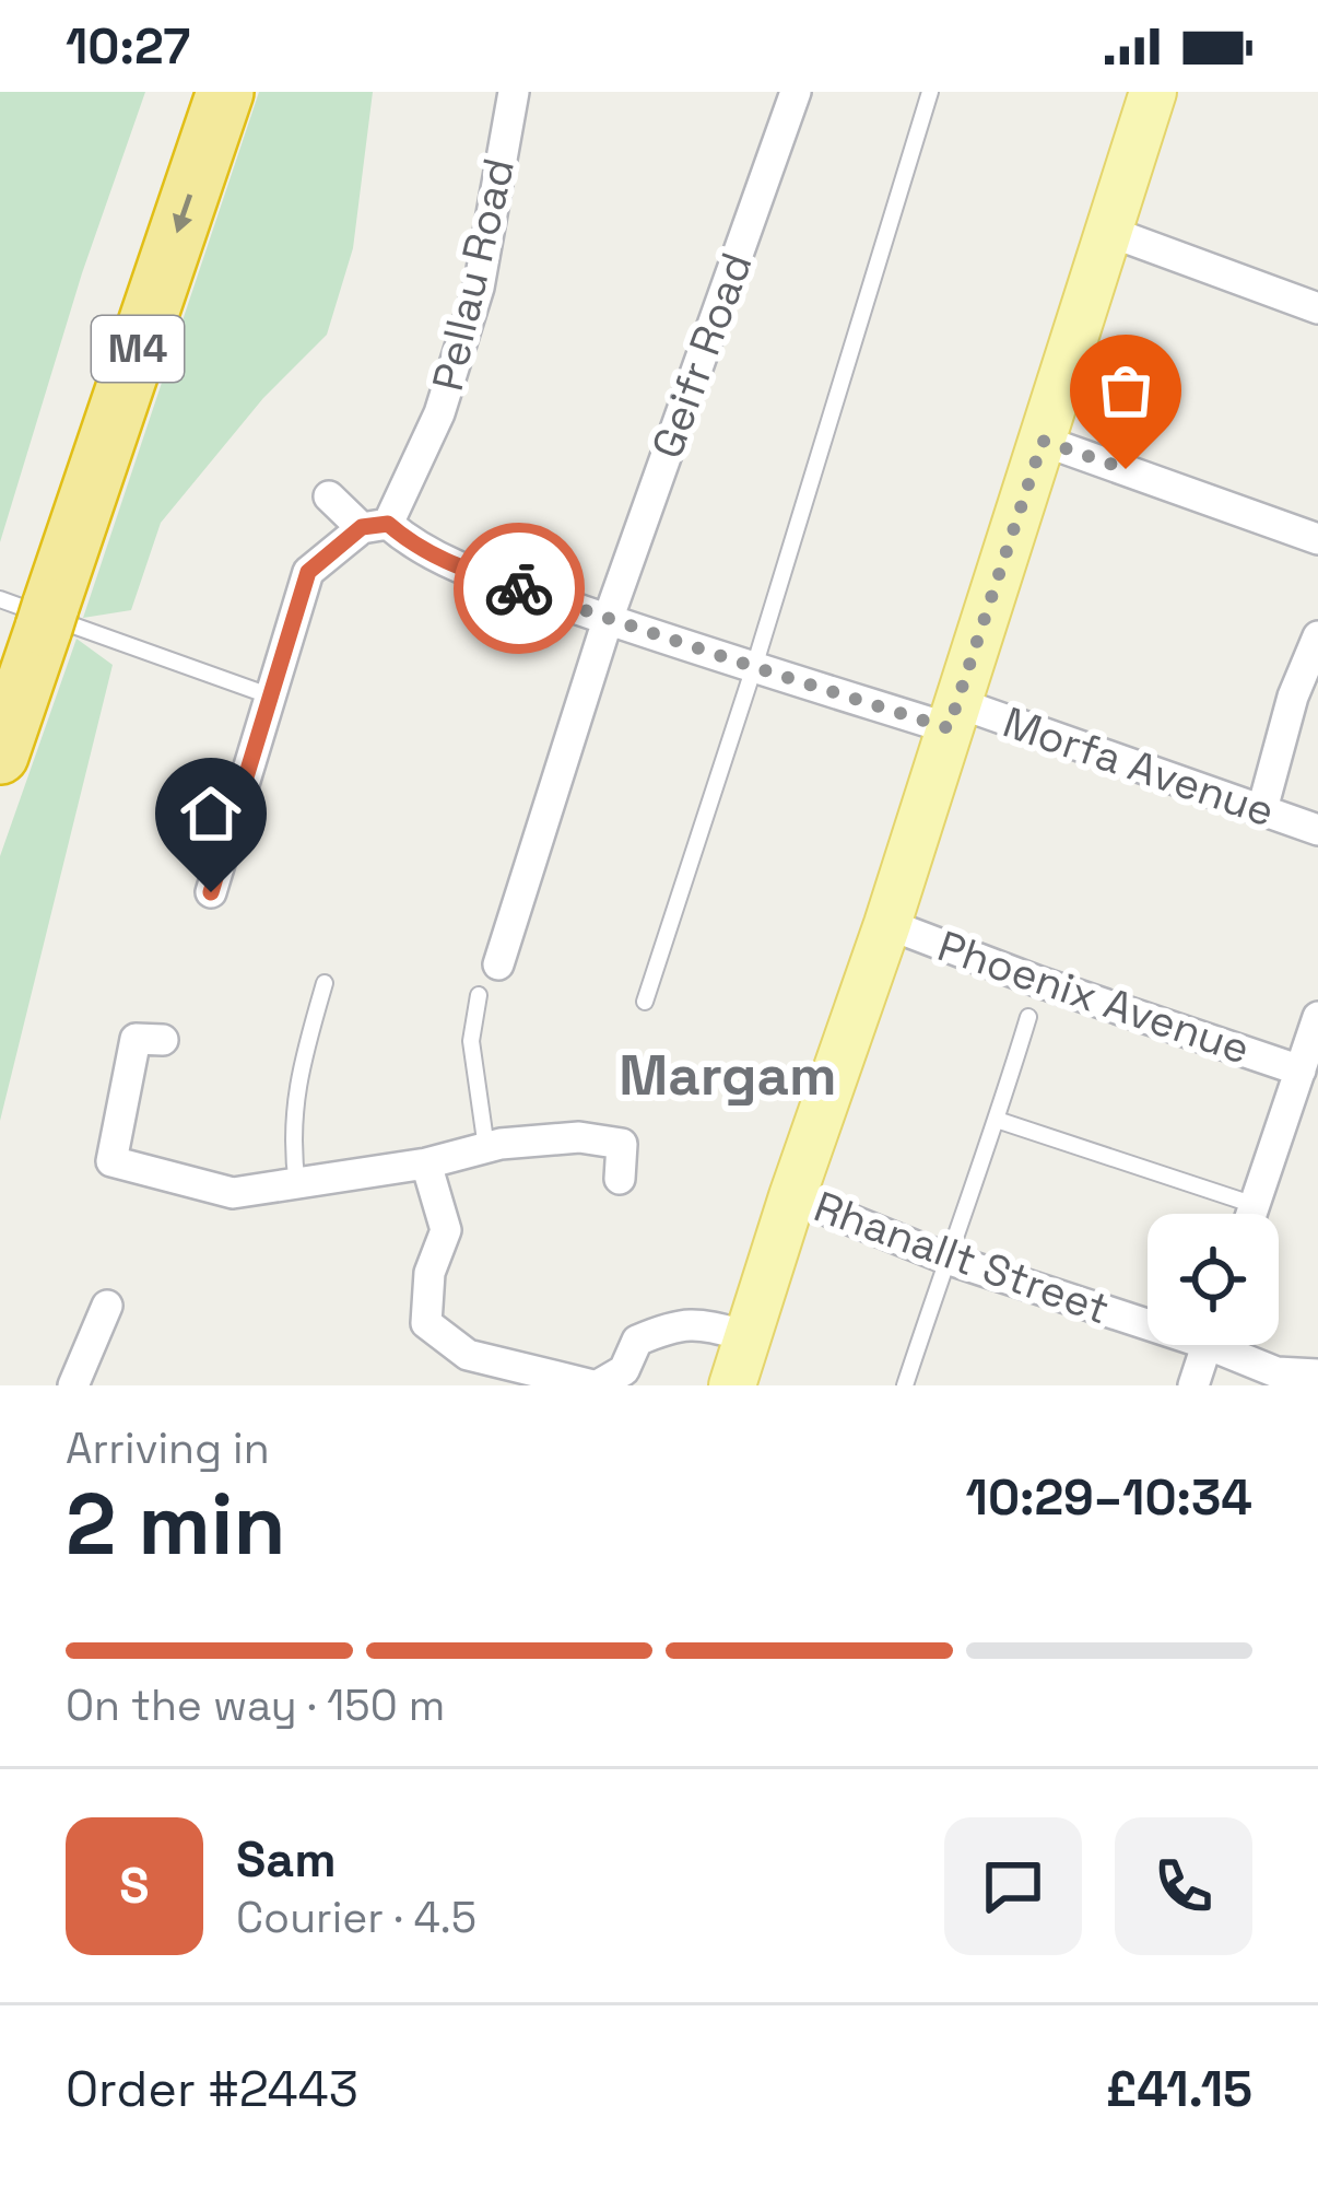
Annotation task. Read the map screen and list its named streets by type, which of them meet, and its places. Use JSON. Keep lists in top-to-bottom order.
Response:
{
  "streets": {
    "highway": ["M4"],
    "street": [
      "Pellau Road",
      "Geifr Road",
      "Morfa Avenue",
      "Phoenix Avenue",
      "Rhanallt Street"
    ]
  },
  "crossings": [
    ["Pellau Road", "Morfa Avenue"],
    ["Geifr Road", "Morfa Avenue"]
  ],
  "districts": ["Margam"],
  "page": {
    "status": "10:27",
    "heading": ["2 min", "Arriving in", "10:29–10:34"],
    "panel": [
      "Sam",
      "Courier · 4.5",
      "Order #2443",
      "£41.15"
    ],
    "bar": "On the way · 150 m",
    "round": "S"
  }
}
